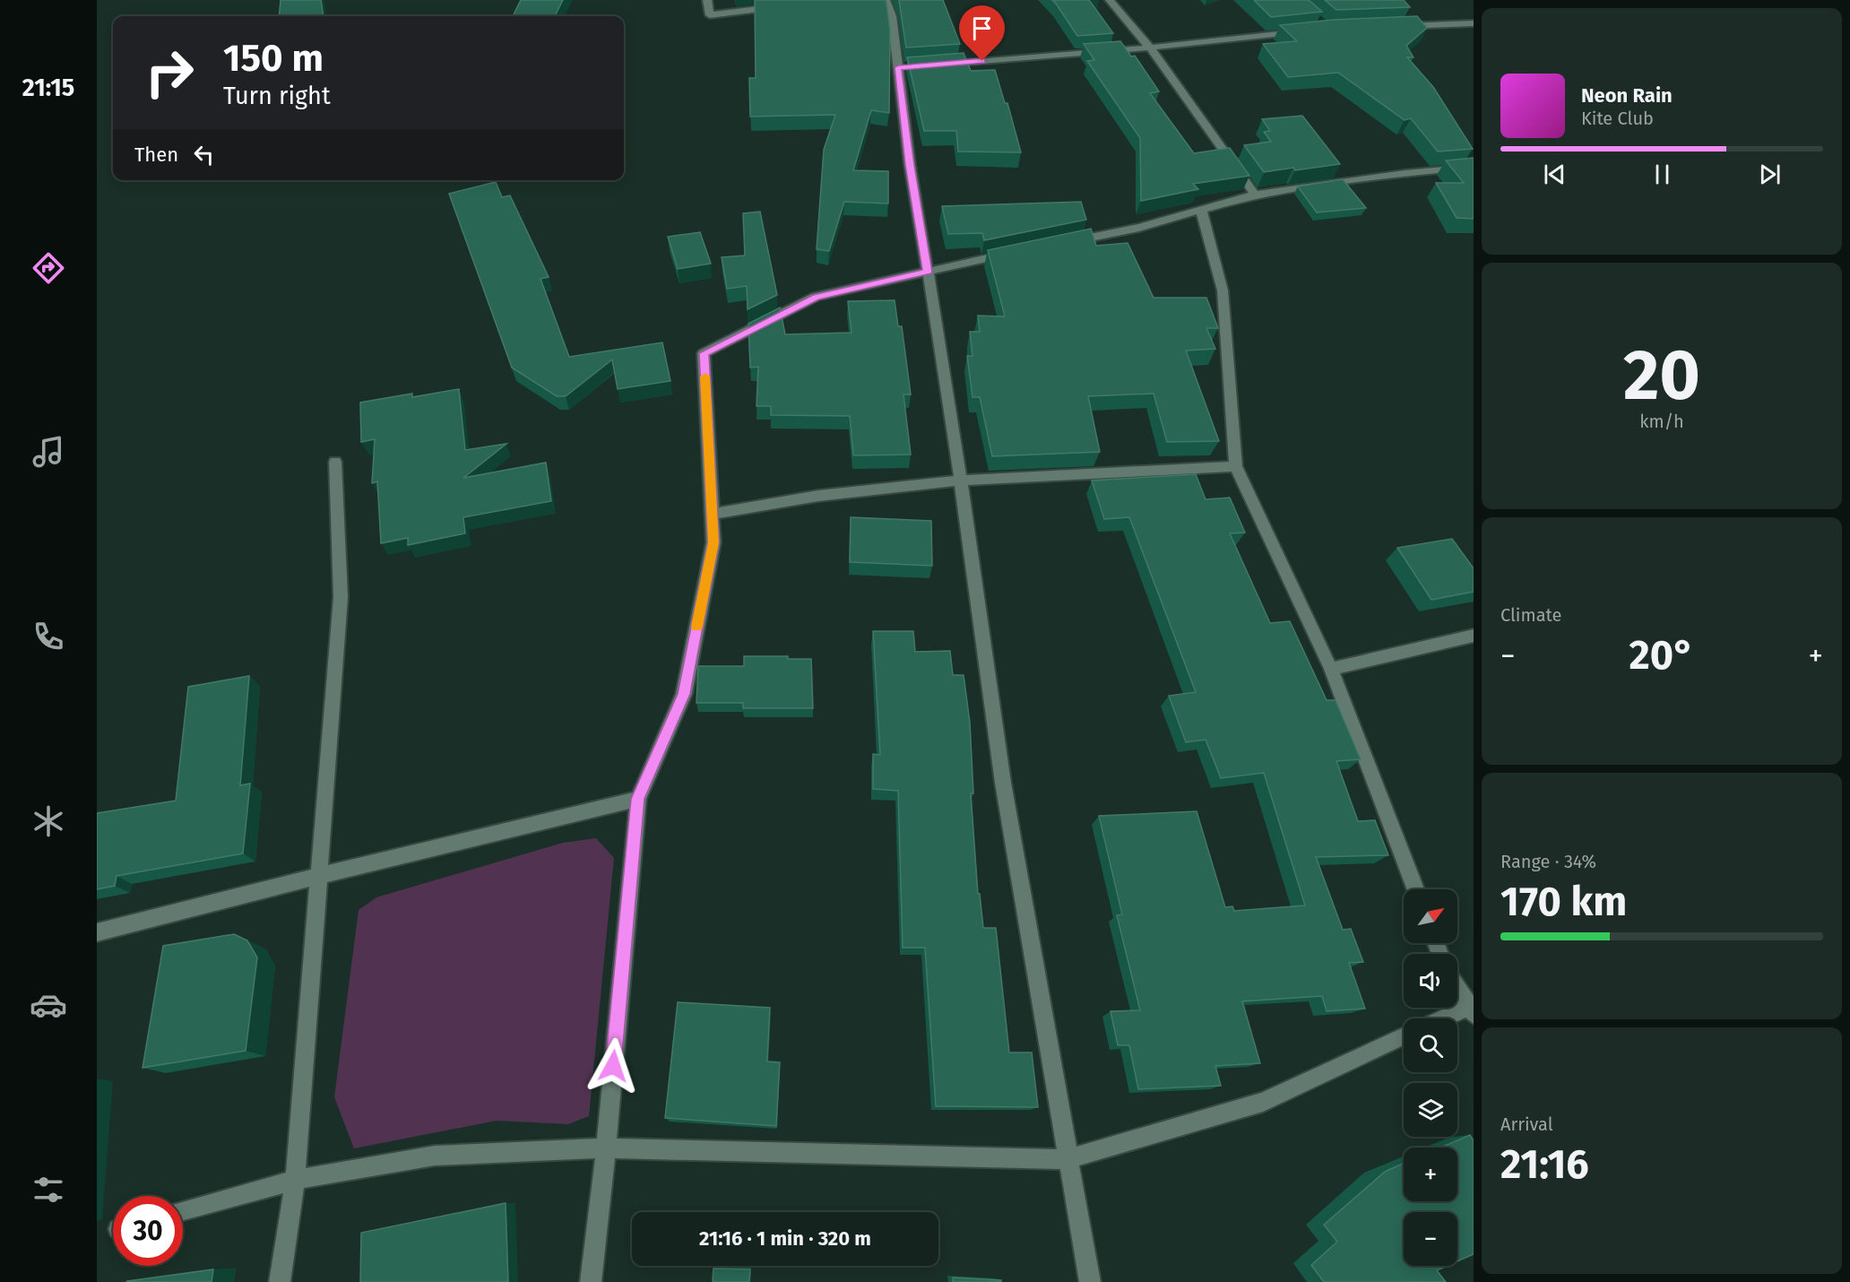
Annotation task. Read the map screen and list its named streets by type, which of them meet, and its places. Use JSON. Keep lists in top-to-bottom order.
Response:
{
  "north": "top right",
  "page": {
    "tabs": "21:15",
    "turn": ["150 m", "Turn right"],
    "song": ["Neon Rain", "Kite Club"],
    "then": "Then",
    "tile": [
      ["20", "km/h"],
      "Climate",
      ["Range · 34%", "170 km"],
      ["Arrival", "21:16"]
    ],
    "heat": ["−", "20°", "+"],
    "map_buttons": ["+", "−"],
    "limit": "30",
    "trip": "21:16 · 1 min · 320 m"
  }
}
